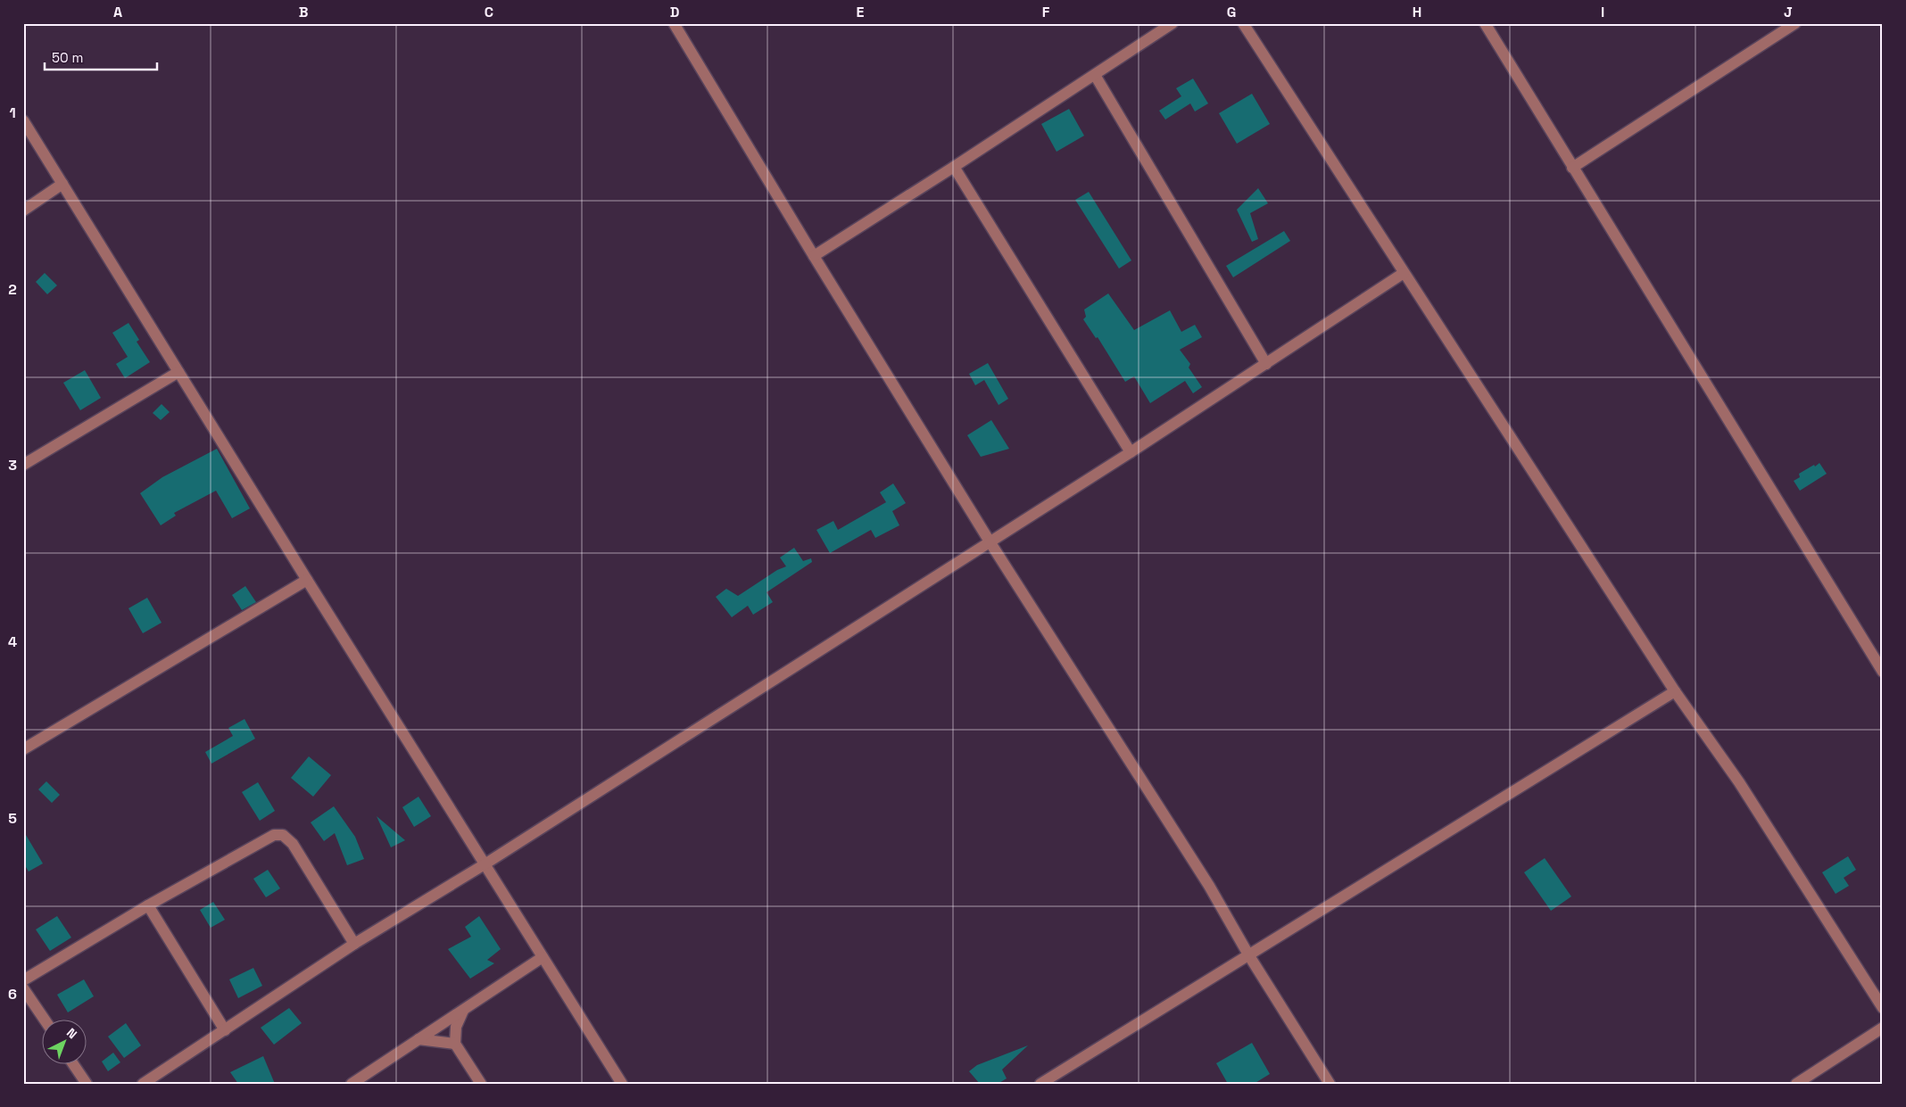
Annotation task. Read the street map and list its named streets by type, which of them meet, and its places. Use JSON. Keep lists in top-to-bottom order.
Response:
{
  "scale_bar": "50 m",
  "north": "top right",
  "grid": {
    "columns": [
      "A",
      "B",
      "C",
      "D",
      "E",
      "F",
      "G",
      "H",
      "I",
      "J"
    ],
    "rows": [
      "1",
      "2",
      "3",
      "4",
      "5",
      "6"
    ]
  }
}
